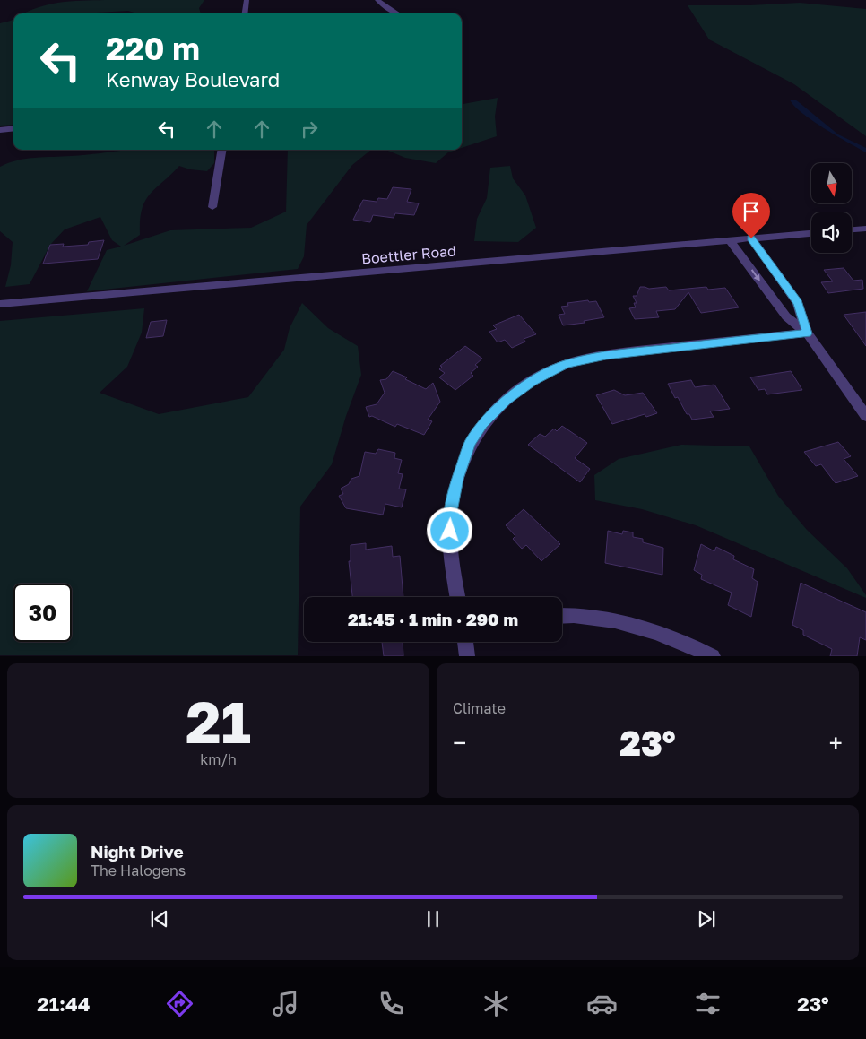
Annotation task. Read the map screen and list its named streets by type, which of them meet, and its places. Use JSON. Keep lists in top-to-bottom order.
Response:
{
  "streets": {
    "street": ["Boettler Road"]
  },
  "north": "bottom",
  "page": {
    "turn": ["220 m", "Kenway Boulevard"],
    "limit": "30",
    "trip": "21:45 · 1 min · 290 m",
    "tile": [
      ["21", "km/h"],
      "Climate"
    ],
    "heat": ["−", "23°", "+"],
    "song": ["Night Drive", "The Halogens"],
    "tabs": ["21:44", "23°"]
  }
}
